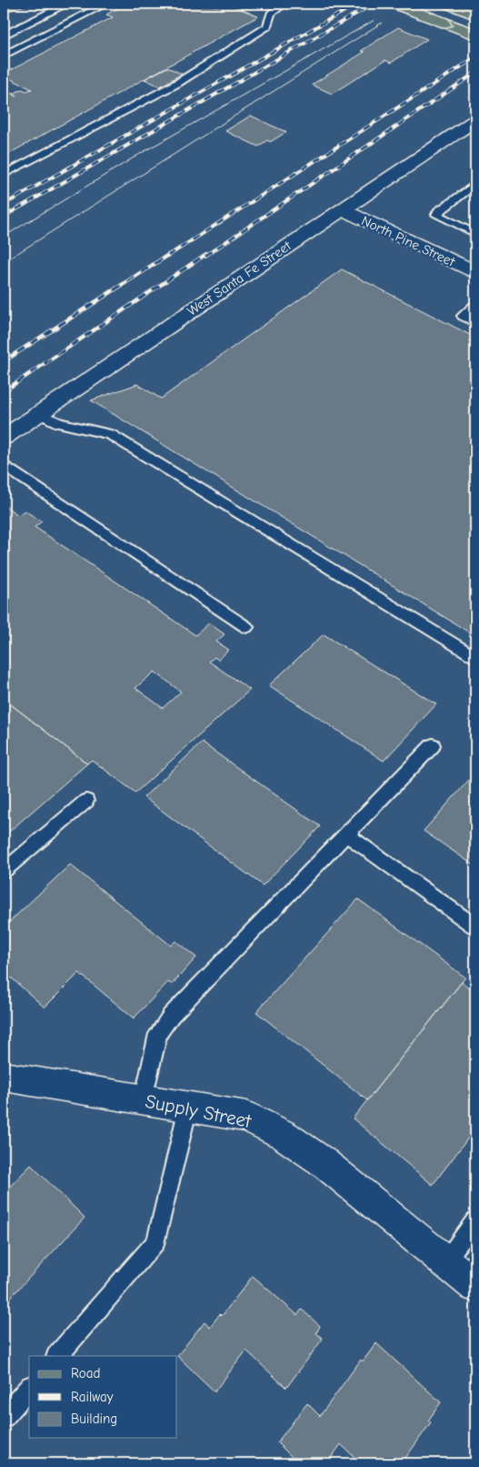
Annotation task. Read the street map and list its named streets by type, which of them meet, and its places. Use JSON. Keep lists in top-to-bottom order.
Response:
{
  "streets": {
    "street": ["North Pine Street", "West Santa Fe Street", "Supply Street"]
  },
  "crossings": [
    ["North Pine Street", "West Santa Fe Street"]
  ],
  "legend": ["Road", "Railway", "Building"]
}
